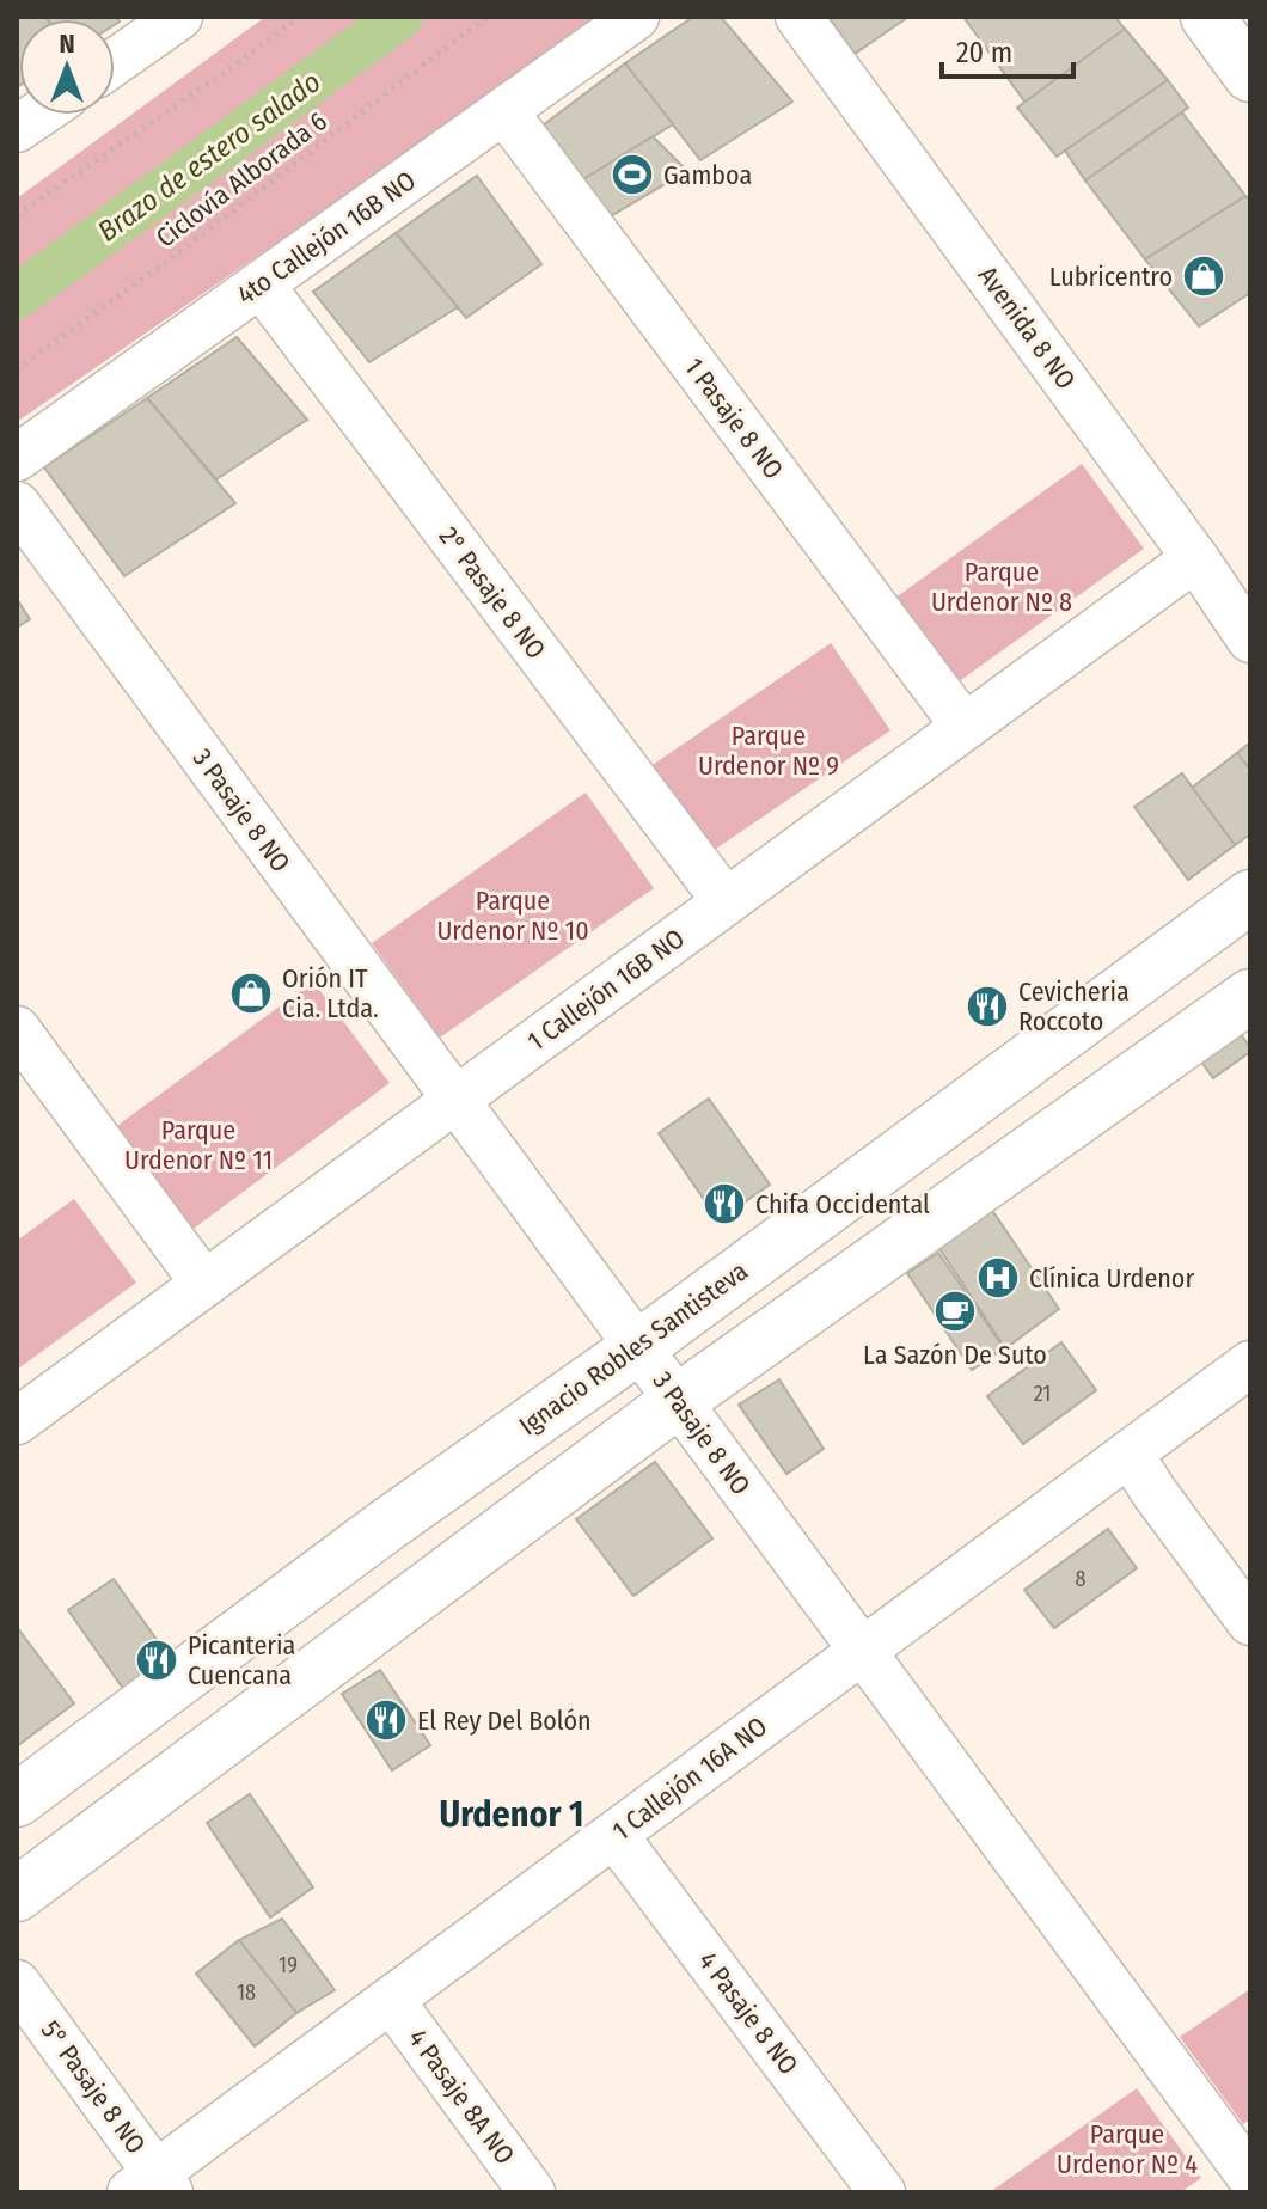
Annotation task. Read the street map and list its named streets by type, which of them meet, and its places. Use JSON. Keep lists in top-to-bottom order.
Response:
{
  "streets": {
    "street": [
      "4to Callejón 16B NO",
      "Avenida 8 NO",
      "1 Pasaje 8 NO",
      "2° Pasaje 8 NO",
      "3 Pasaje 8 NO",
      "1 Callejón 16B NO",
      "Ignacio Robles Santisteva",
      "1 Callejón 16A NO",
      "4 Pasaje 8 NO",
      "5° Pasaje 8 NO",
      "4 Pasaje 8A NO"
    ],
    "path": ["Ciclovía Alborada 6"]
  },
  "crossings": [
    ["4to Callejón 16B NO", "1 Pasaje 8 NO"],
    ["4to Callejón 16B NO", "2° Pasaje 8 NO"],
    ["Avenida 8 NO", "1 Callejón 16B NO"],
    ["1 Pasaje 8 NO", "1 Callejón 16B NO"],
    ["2° Pasaje 8 NO", "1 Callejón 16B NO"],
    ["3 Pasaje 8 NO", "1 Callejón 16B NO"],
    ["3 Pasaje 8 NO", "Ignacio Robles Santisteva"],
    ["3 Pasaje 8 NO", "1 Callejón 16A NO"],
    ["1 Callejón 16A NO", "4 Pasaje 8 NO"],
    ["1 Callejón 16A NO", "5° Pasaje 8 NO"],
    ["1 Callejón 16A NO", "4 Pasaje 8A NO"]
  ],
  "districts": ["Urdenor 1"],
  "water": ["Brazo de estero salado"],
  "parks": [
    "Parque Urdenor Nº 8",
    "Parque Urdenor Nº 9",
    "Parque Urdenor Nº 10",
    "Parque Urdenor Nº 11",
    "Parque Urdenor Nº 4"
  ],
  "places": {
    "sports": ["Gamboa"],
    "shop": ["Lubricentro", "Orión IT Cia. Ltda."],
    "restaurant": [
      "Cevicheria Roccoto",
      "Chifa Occidental",
      "Picanteria Cuencana",
      "El Rey Del Bolón"
    ],
    "hospital": ["Clínica Urdenor"],
    "cafe": ["La Sazón De Suto"]
  },
  "house_numbers": [
    "21",
    "8",
    "19",
    "18"
  ],
  "scale_bar": "20 m",
  "north": "top"
}
